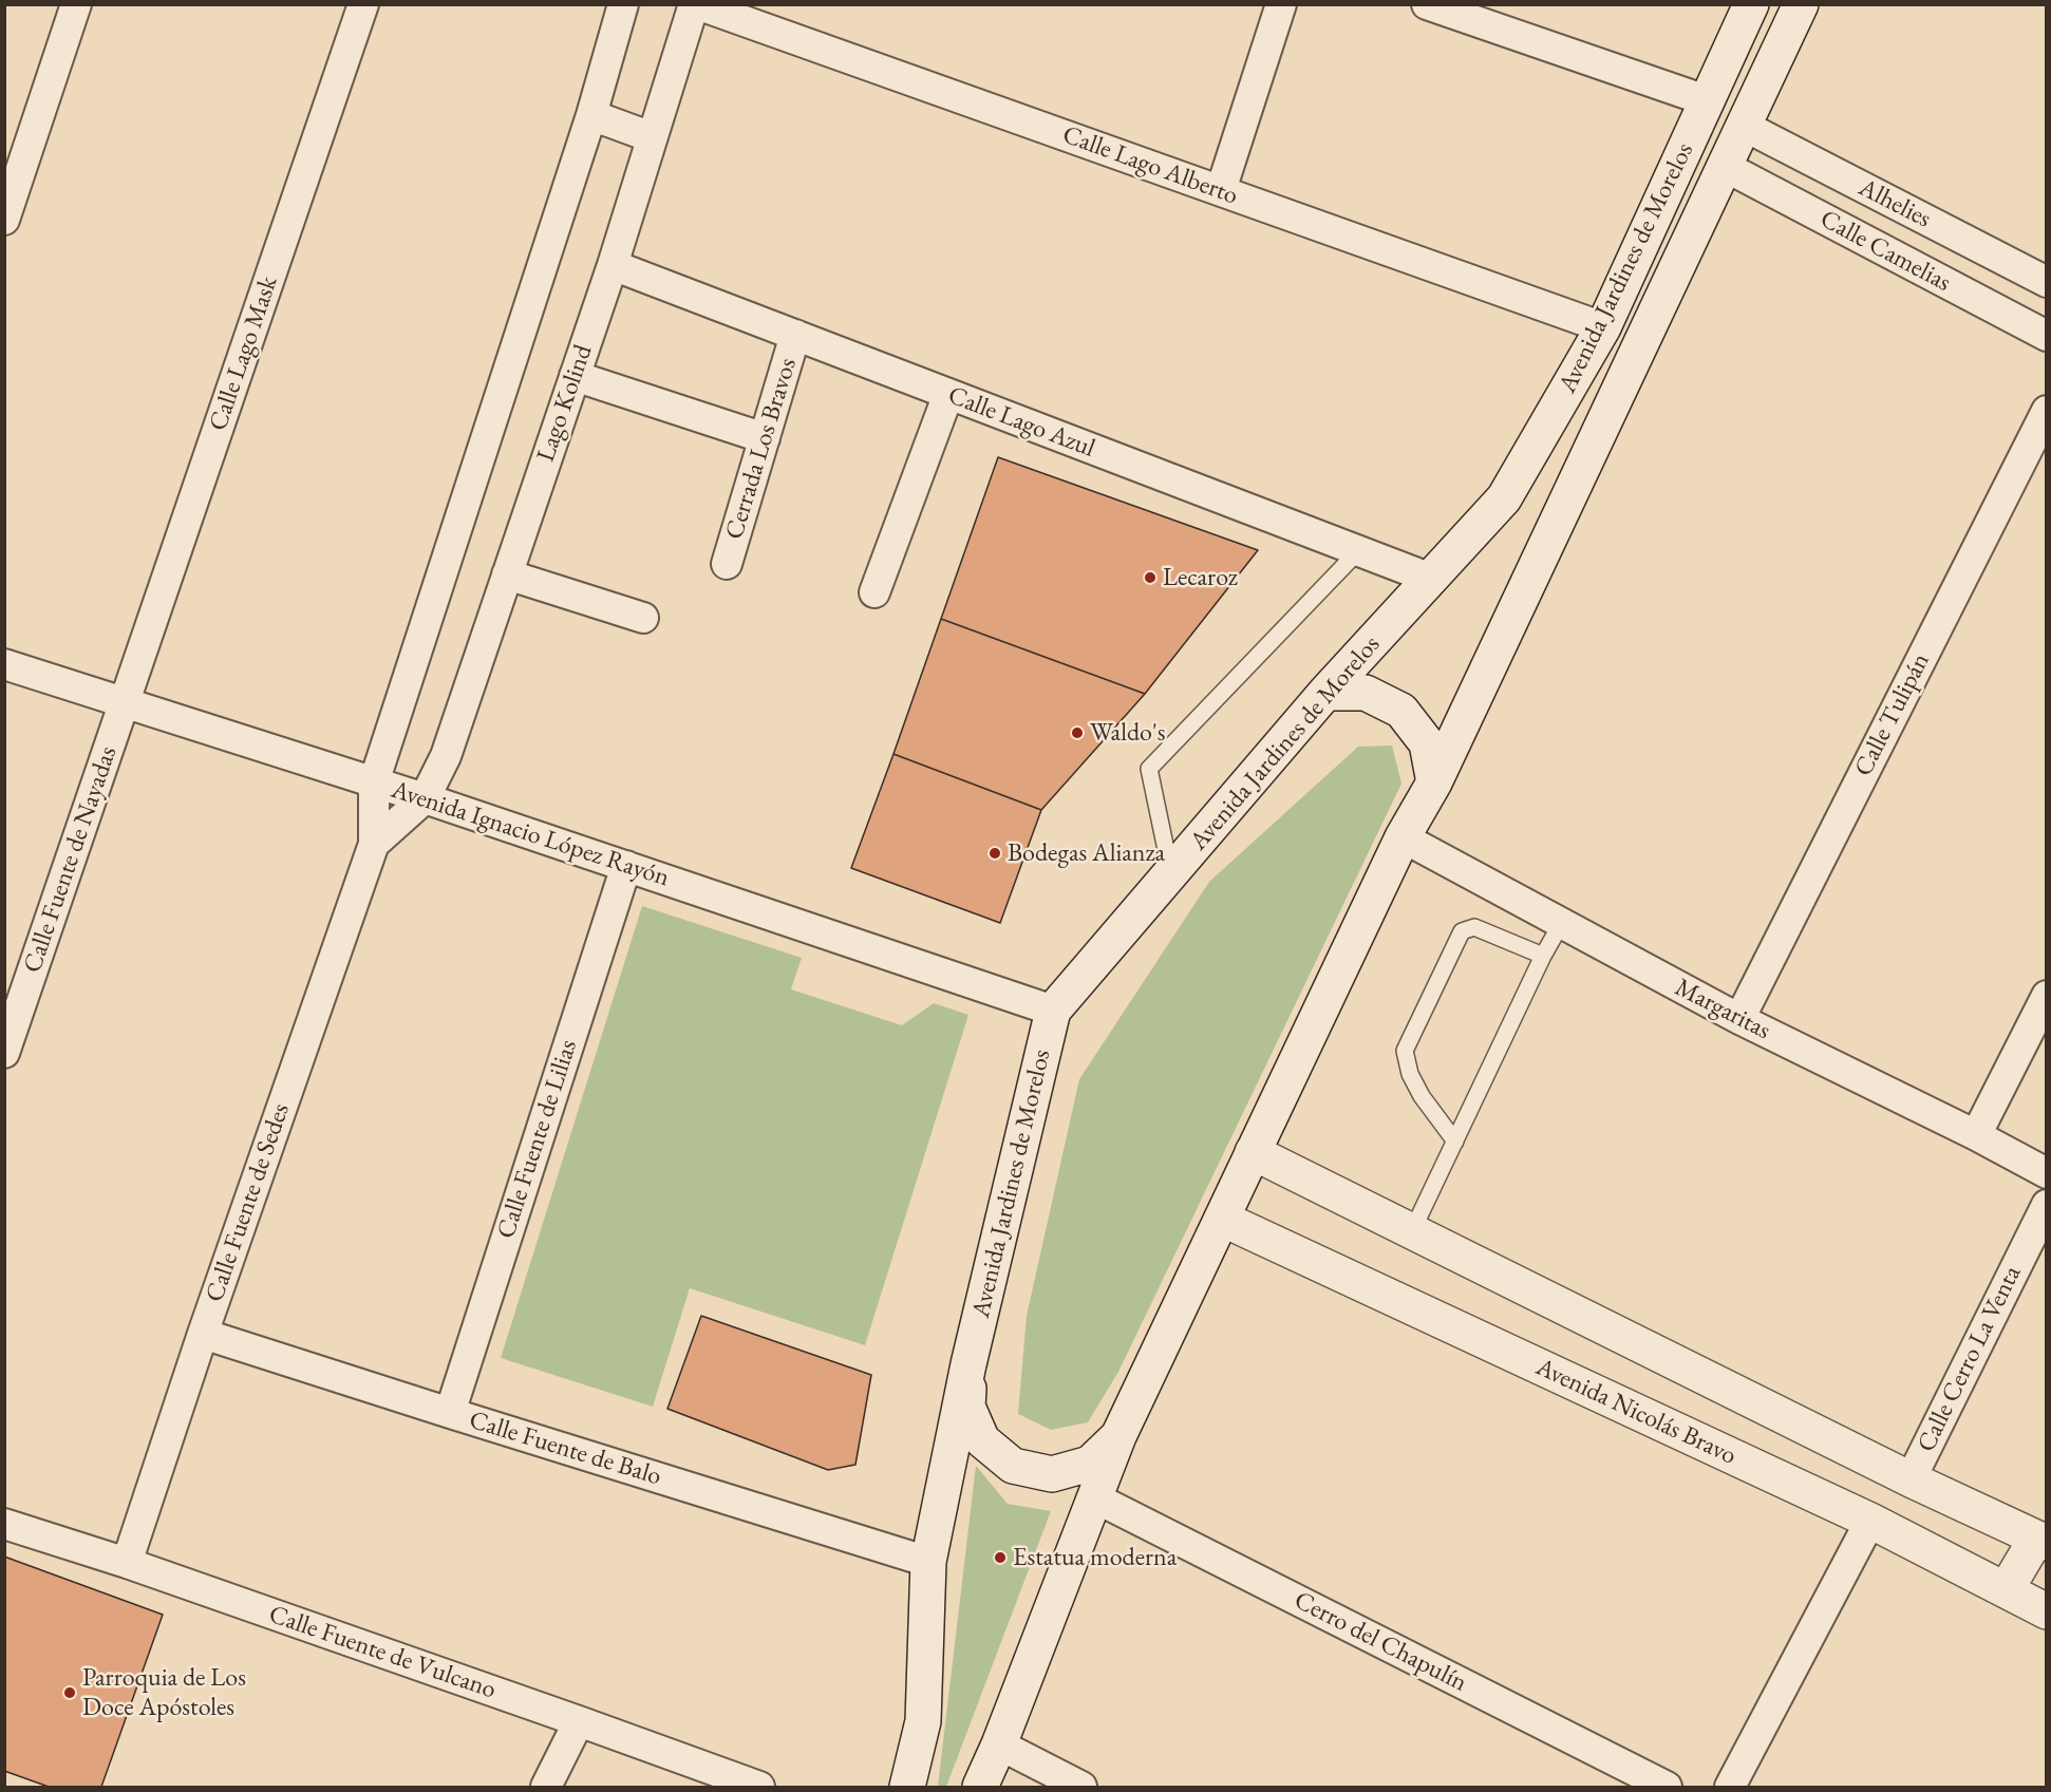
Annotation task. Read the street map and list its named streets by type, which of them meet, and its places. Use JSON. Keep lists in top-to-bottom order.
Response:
{
  "streets": {
    "main road": ["Avenida Jardines de Morelos", "Avenida Nicolás Bravo"],
    "street": [
      "Calle Lago Alberto",
      "Alhelies",
      "Calle Camelias",
      "Calle Lago Mask",
      "Lago Kolind",
      "Calle Lago Azul",
      "Cerrada Los Bravos",
      "Calle Tulipán",
      "Avenida Ignacio López Rayón",
      "Calle Fuente de Nayadas",
      "Margaritas",
      "Calle Fuente de Lilias",
      "Calle Fuente de Sedes",
      "Calle Cerro La Venta",
      "Calle Fuente de Balo",
      "Cerro del Chapulín",
      "Calle Fuente de Vulcano"
    ]
  },
  "crossings": [
    ["Calle Lago Alberto", "Avenida Jardines de Morelos"],
    ["Calle Lago Alberto", "Lago Kolind"],
    ["Alhelies", "Avenida Jardines de Morelos"],
    ["Calle Camelias", "Avenida Jardines de Morelos"],
    ["Avenida Jardines de Morelos", "Calle Lago Azul"],
    ["Avenida Jardines de Morelos", "Avenida Ignacio López Rayón"],
    ["Avenida Jardines de Morelos", "Margaritas"],
    ["Avenida Jardines de Morelos", "Avenida Nicolás Bravo"],
    ["Avenida Jardines de Morelos", "Calle Fuente de Balo"],
    ["Avenida Jardines de Morelos", "Cerro del Chapulín"],
    ["Calle Lago Mask", "Avenida Ignacio López Rayón"],
    ["Calle Lago Mask", "Calle Fuente de Nayadas"],
    ["Lago Kolind", "Calle Lago Azul"],
    ["Lago Kolind", "Avenida Ignacio López Rayón"],
    ["Lago Kolind", "Calle Fuente de Sedes"],
    ["Calle Lago Azul", "Cerrada Los Bravos"],
    ["Calle Tulipán", "Margaritas"],
    ["Avenida Ignacio López Rayón", "Calle Fuente de Nayadas"],
    ["Avenida Ignacio López Rayón", "Calle Fuente de Lilias"],
    ["Avenida Ignacio López Rayón", "Calle Fuente de Sedes"],
    ["Calle Fuente de Lilias", "Calle Fuente de Balo"],
    ["Calle Fuente de Sedes", "Calle Fuente de Balo"],
    ["Calle Fuente de Sedes", "Calle Fuente de Vulcano"]
  ],
  "places": [
    "Lecaroz",
    "Waldo's",
    "Bodegas Alianza",
    "Estatua moderna",
    "Parroquia de Los Doce Apóstoles"
  ]
}
